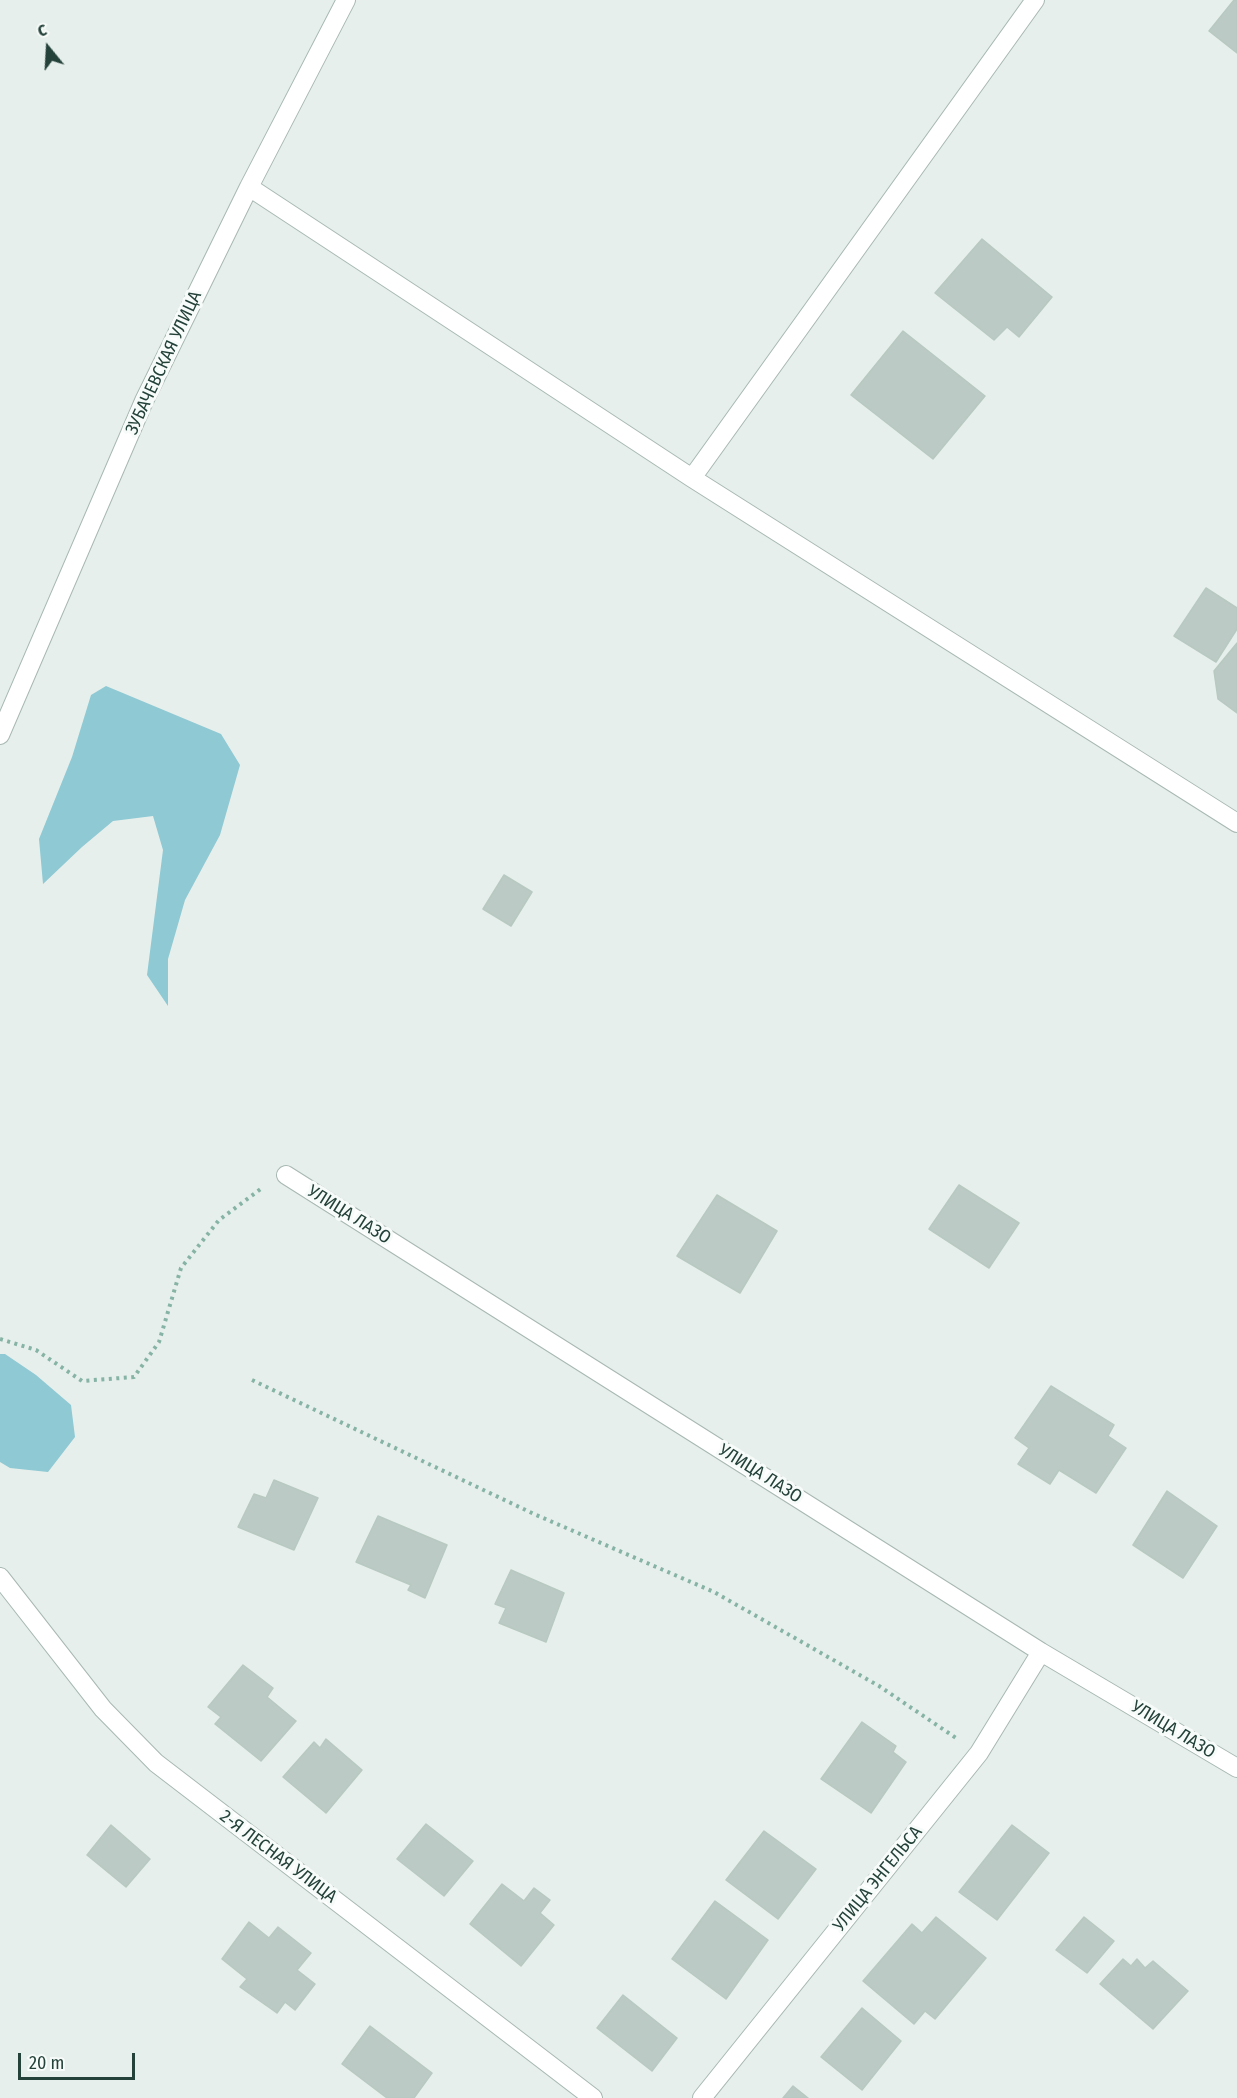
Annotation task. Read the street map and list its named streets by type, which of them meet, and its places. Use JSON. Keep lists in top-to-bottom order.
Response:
{
  "streets": {
    "street": [
      "ЗУБАЧЕВСКАЯ УЛИЦА",
      "УЛИЦА ЛАЗО",
      "2-Я ЛЕСНАЯ УЛИЦА",
      "УЛИЦА ЭНГЕЛЬСА"
    ]
  },
  "crossings": [
    ["УЛИЦА ЛАЗО", "УЛИЦА ЭНГЕЛЬСА"]
  ],
  "scale_bar": "20 m",
  "north": "top"
}
